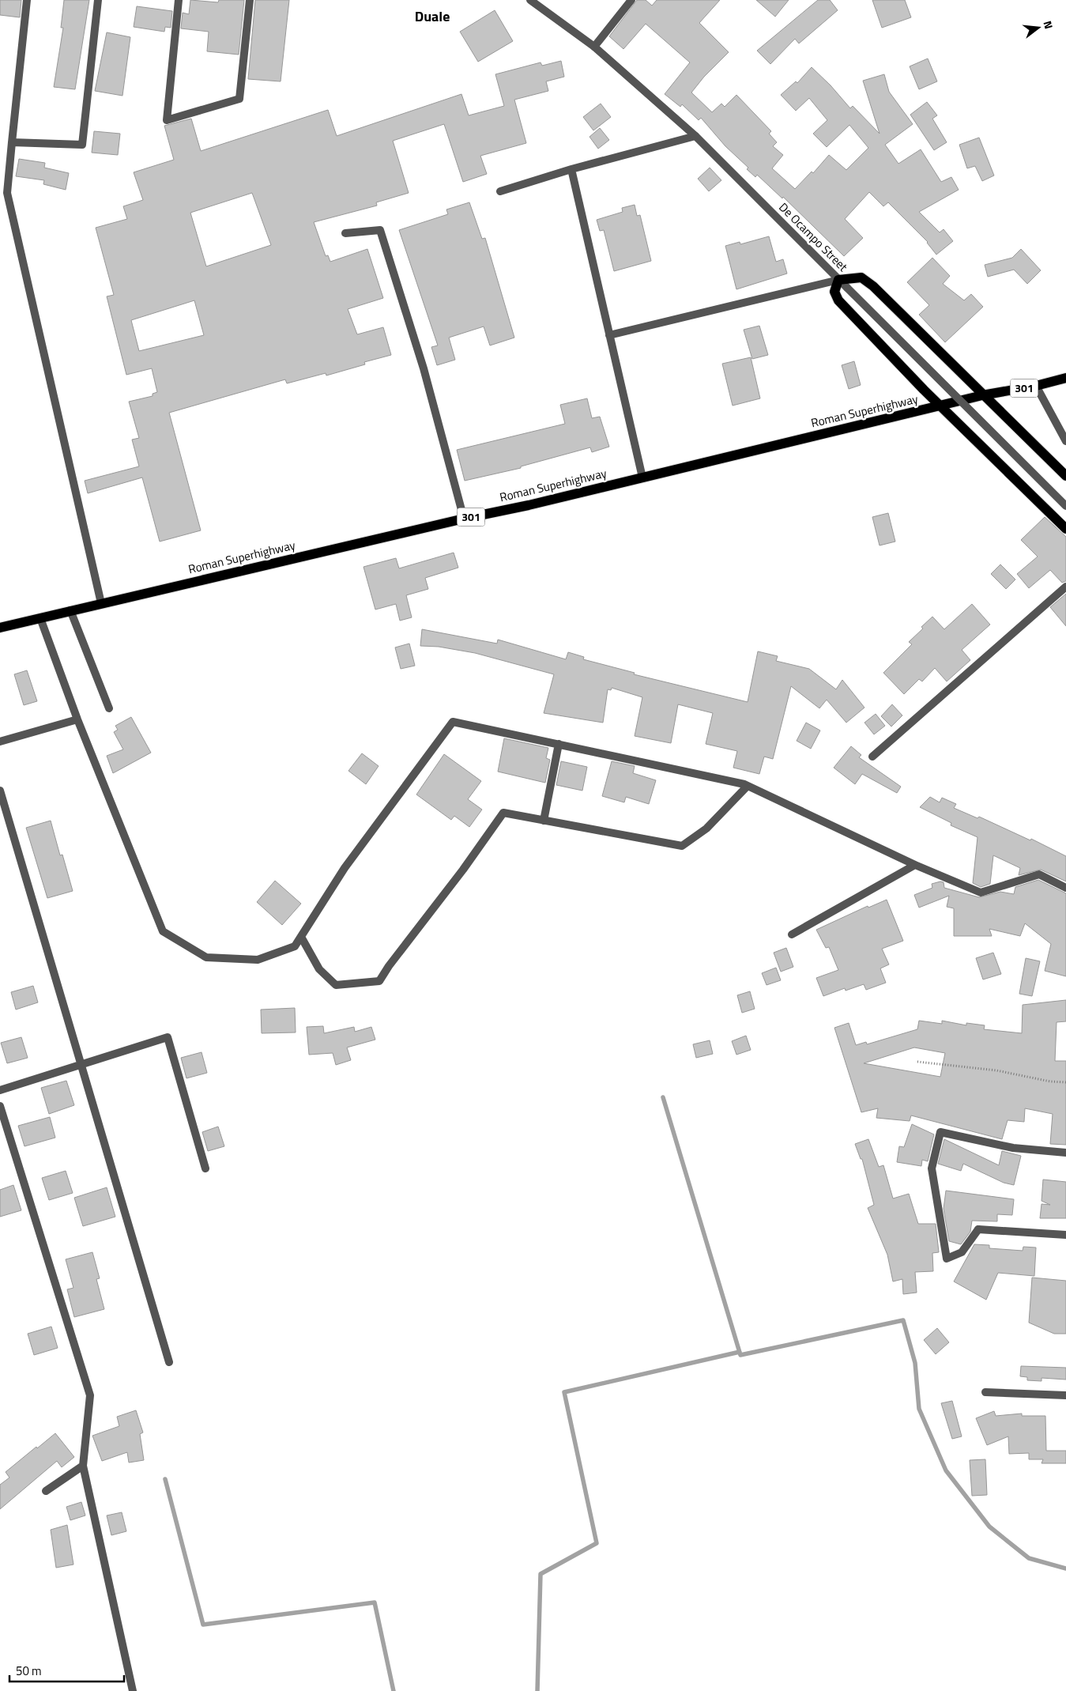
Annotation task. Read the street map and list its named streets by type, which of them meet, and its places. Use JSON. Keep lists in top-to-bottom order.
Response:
{
  "streets": {
    "main road": ["301", "Roman Superhighway"],
    "street": ["De Ocampo Street"]
  },
  "districts": ["Duale"],
  "scale_bar": "50 m",
  "north": "right"
}
